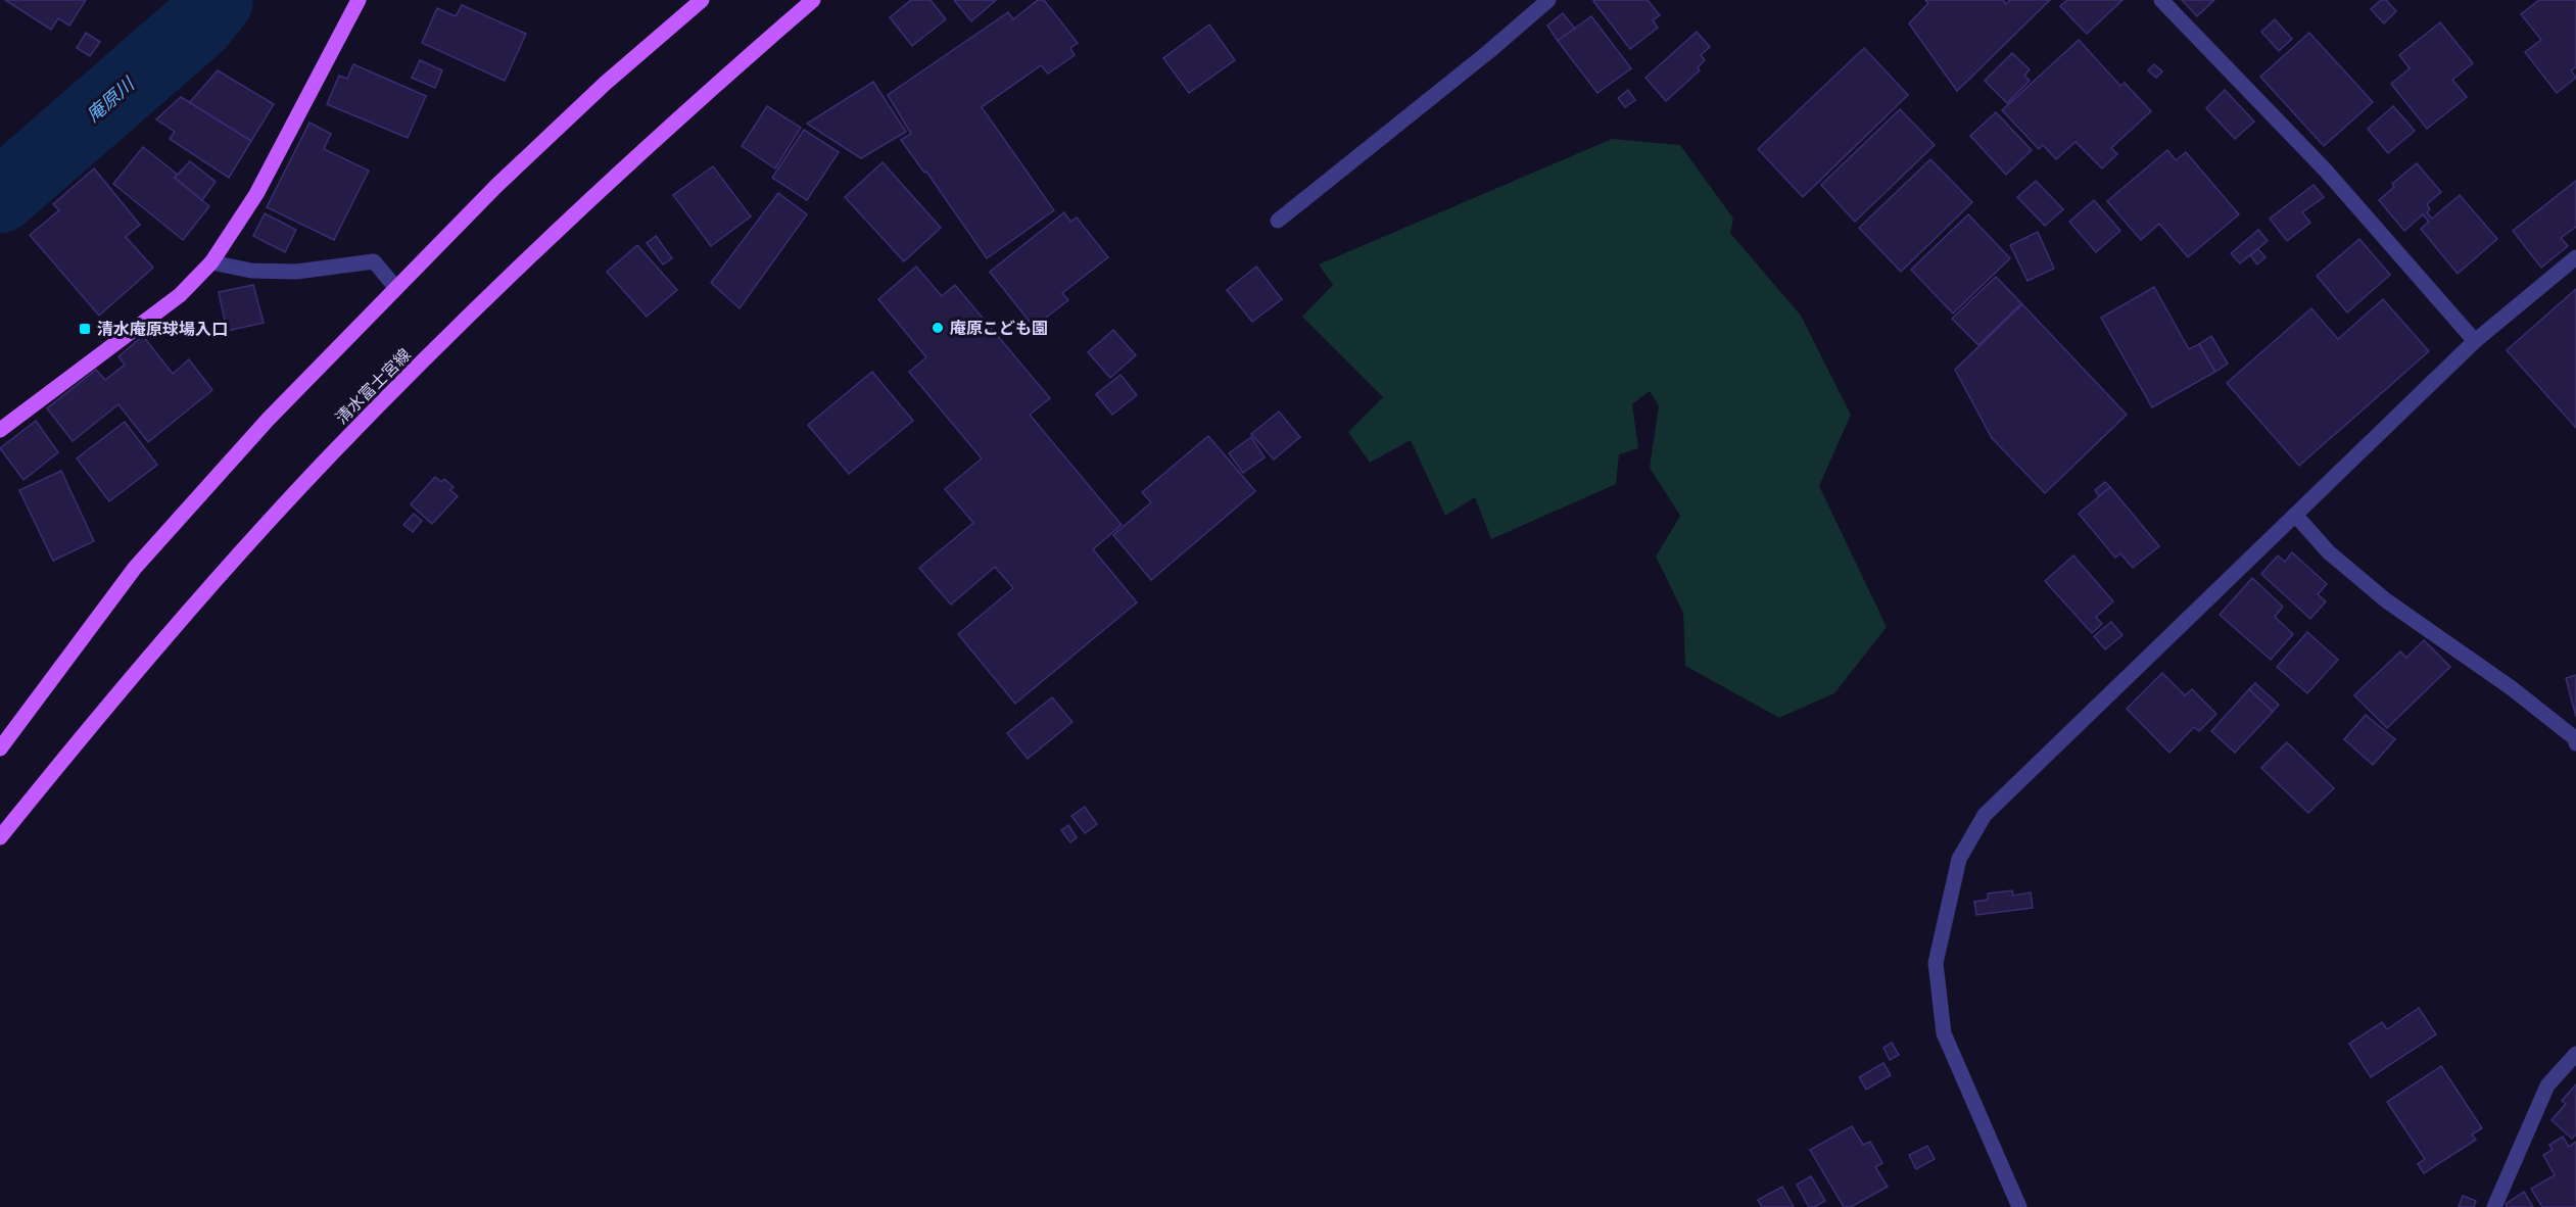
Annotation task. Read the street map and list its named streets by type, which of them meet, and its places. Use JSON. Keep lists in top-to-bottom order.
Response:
{
  "streets": {
    "main road": ["清水富士宮線"]
  },
  "water": ["庵原川"],
  "places": {
    "other": ["庵原こども園"],
    "transit": ["清水庵原球場入口"]
  }
}
